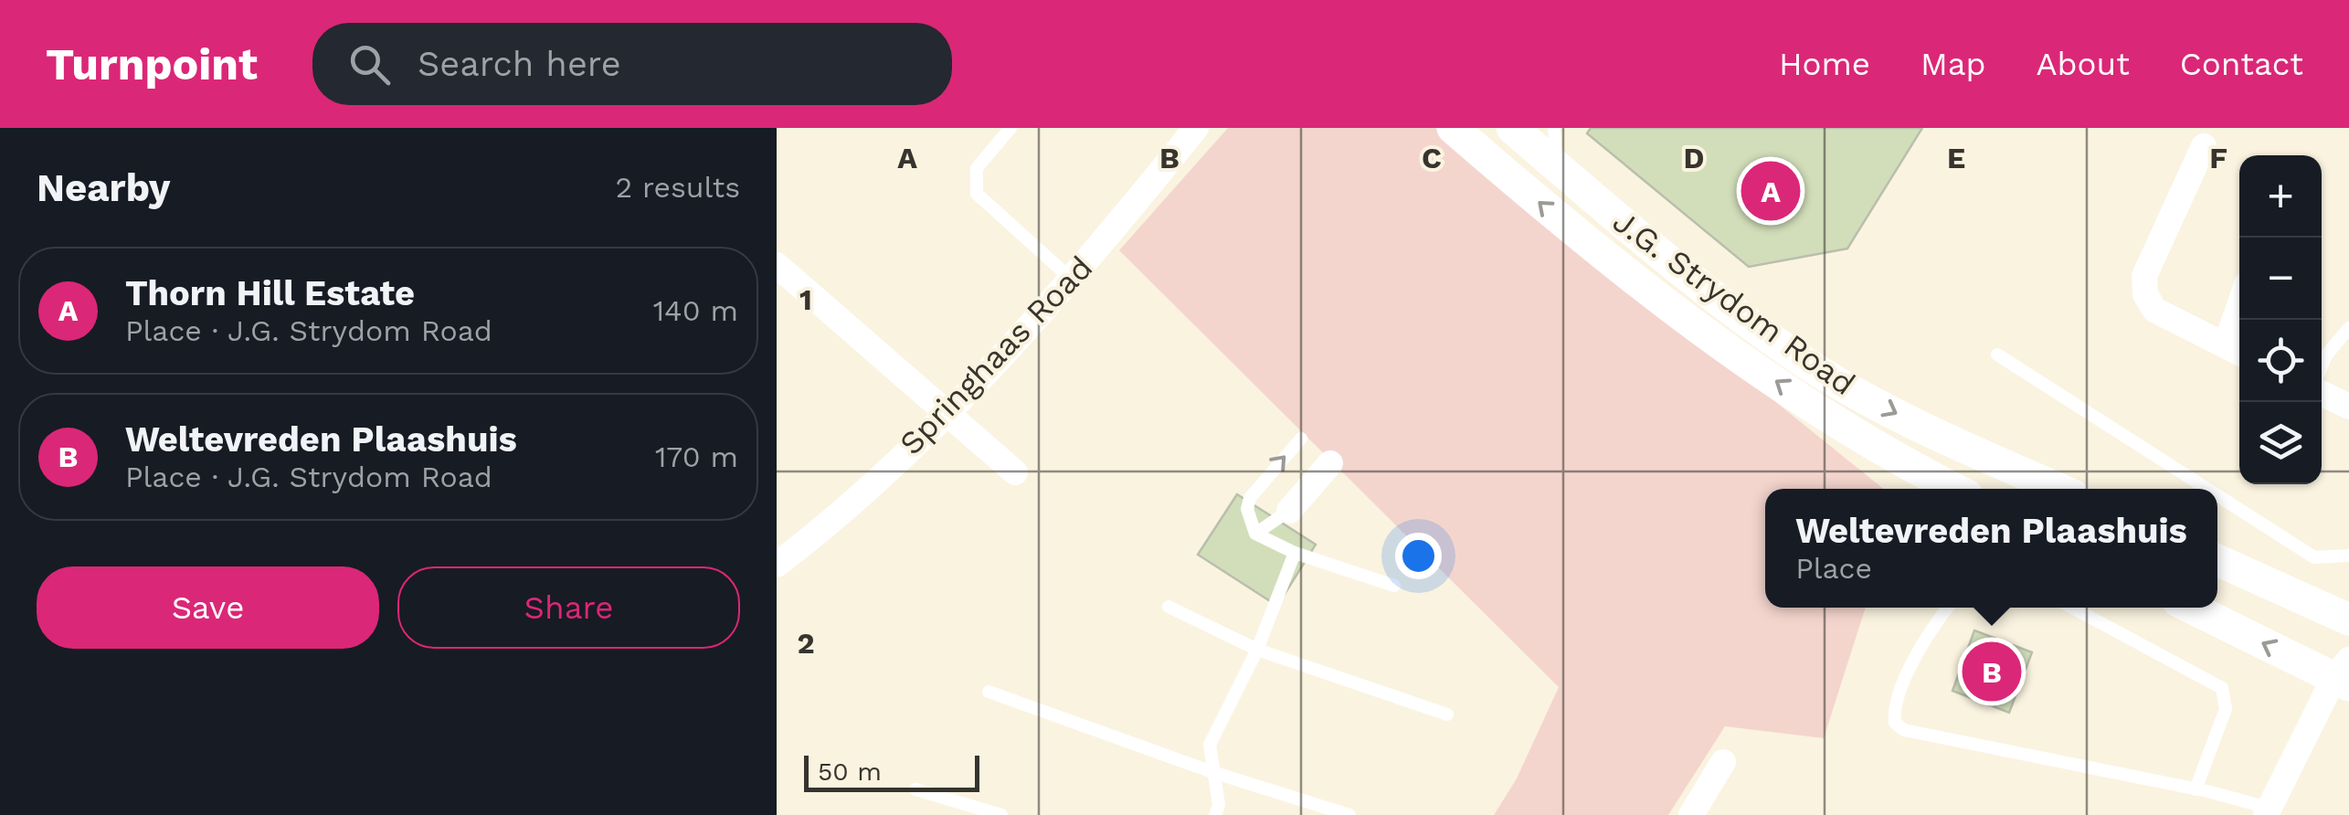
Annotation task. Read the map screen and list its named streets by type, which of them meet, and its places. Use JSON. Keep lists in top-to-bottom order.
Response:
{
  "streets": {
    "street": ["J.G. Strydom Road", "Springhaas Road"]
  },
  "scale_bar": "50 m",
  "page": {
    "header": "Turnpoint",
    "search": "Search here",
    "nav": [
      "Home",
      "Map",
      "About",
      "Contact"
    ],
    "heading": ["Nearby", "2 results"],
    "map_buttons": ["+", "−"],
    "pins": ["A", "B"],
    "list": [
      {
        "mark": "A",
        "name": "Thorn Hill Estate",
        "note": "Place · J.G. Strydom Road",
        "value": "140 m"
      },
      {
        "mark": "B",
        "name": "Weltevreden Plaashuis",
        "note": "Place · J.G. Strydom Road",
        "value": "170 m"
      }
    ],
    "popup": ["Weltevreden Plaashuis", "Place"],
    "buttons": ["Save", "Share"],
    "scale": "50 m"
  },
  "grid": {
    "columns": [
      "A",
      "B",
      "C",
      "D",
      "E",
      "F"
    ],
    "rows": ["1", "2"]
  }
}
